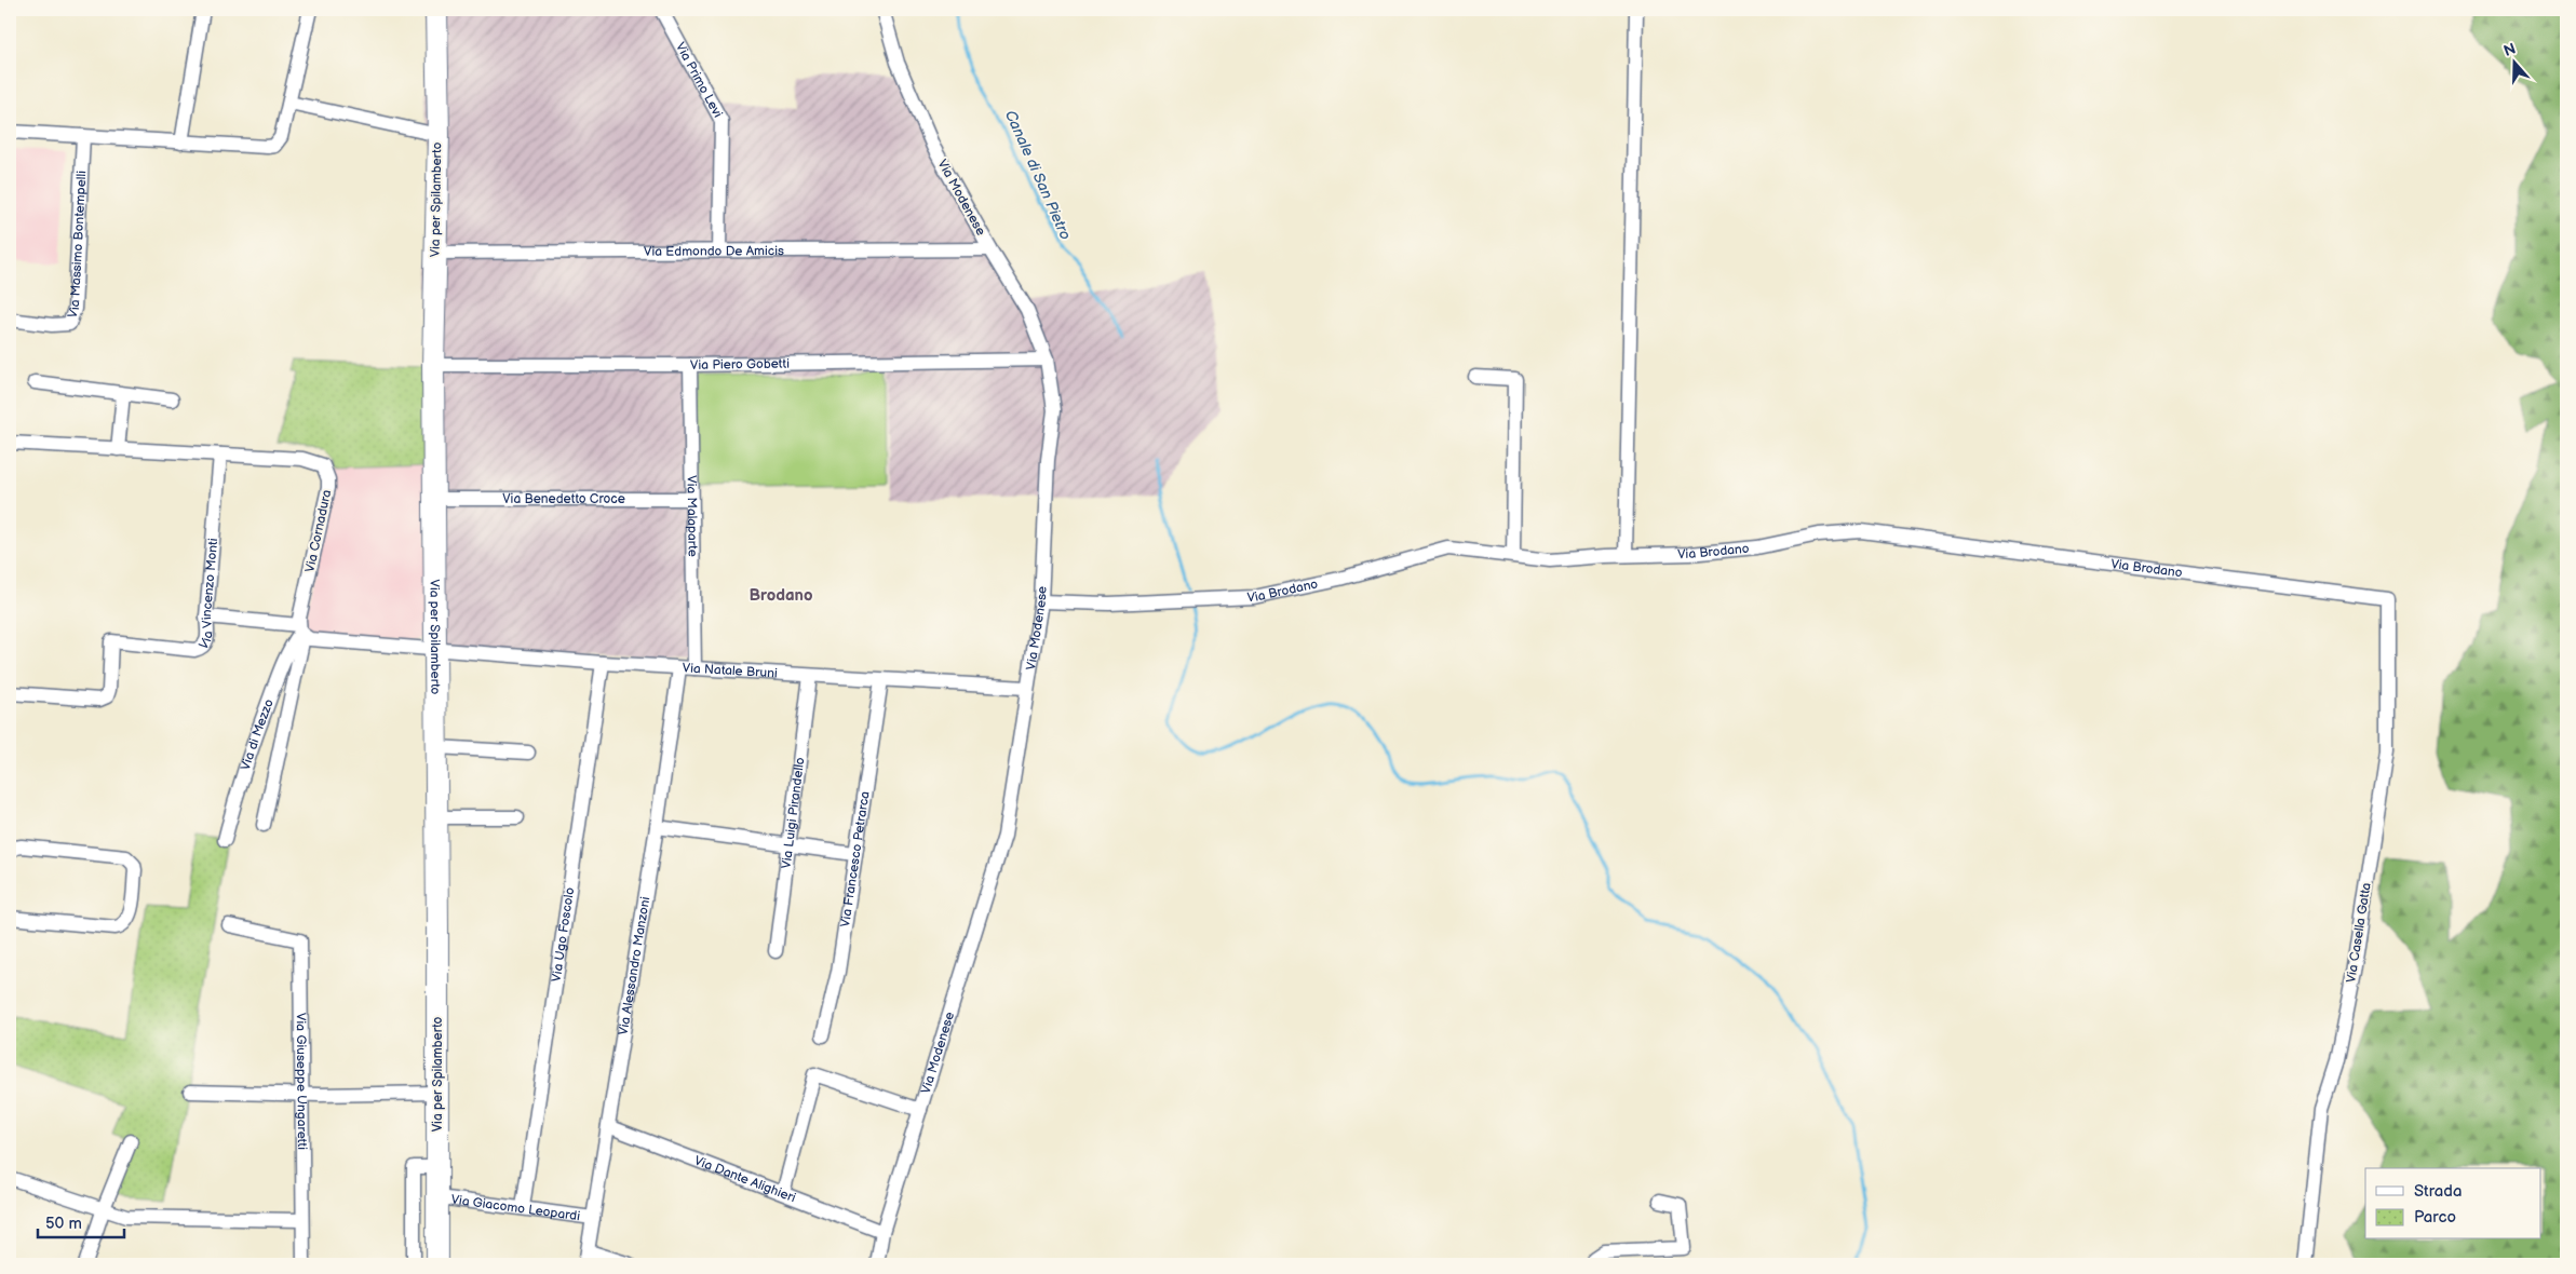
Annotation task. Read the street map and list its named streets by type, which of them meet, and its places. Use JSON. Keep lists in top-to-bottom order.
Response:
{
  "streets": {
    "main road": ["Via per Spilamberto"],
    "street": [
      "Via Primo Levi",
      "Via Modenese",
      "Via Massimo Bontempelli",
      "Via Edmondo De Amicis",
      "Via Piero Gobetti",
      "Via Benedetto Croce",
      "Via Malaparte",
      "Via Cornadura",
      "Via Brodano",
      "Via Vincenzo Monti",
      "Via Natale Bruni",
      "Via di Mezzo",
      "Via Luigi Pirandello",
      "Via Francesco Petrarca",
      "Via Casella Gatta",
      "Via Ugo Foscolo",
      "Via Alessandro Manzoni",
      "Via Giuseppe Ungaretti",
      "Via Dante Alighieri",
      "Via Giacomo Leopardi"
    ]
  },
  "crossings": [
    ["Via Primo Levi", "Via Edmondo De Amicis"],
    ["Via Modenese", "Via Edmondo De Amicis"],
    ["Via Modenese", "Via Piero Gobetti"],
    ["Via Modenese", "Via Brodano"],
    ["Via Modenese", "Via Natale Bruni"],
    ["Via Modenese", "Via Dante Alighieri"],
    ["Via per Spilamberto", "Via Edmondo De Amicis"],
    ["Via per Spilamberto", "Via Piero Gobetti"],
    ["Via per Spilamberto", "Via Benedetto Croce"],
    ["Via per Spilamberto", "Via Natale Bruni"],
    ["Via per Spilamberto", "Via Giacomo Leopardi"],
    ["Via Piero Gobetti", "Via Malaparte"],
    ["Via Benedetto Croce", "Via Malaparte"],
    ["Via Malaparte", "Via Natale Bruni"],
    ["Via Cornadura", "Via Vincenzo Monti"],
    ["Via Cornadura", "Via di Mezzo"],
    ["Via Brodano", "Via Casella Gatta"],
    ["Via Natale Bruni", "Via Luigi Pirandello"],
    ["Via Natale Bruni", "Via Francesco Petrarca"],
    ["Via Natale Bruni", "Via Ugo Foscolo"],
    ["Via Natale Bruni", "Via Alessandro Manzoni"],
    ["Via Ugo Foscolo", "Via Giacomo Leopardi"],
    ["Via Alessandro Manzoni", "Via Dante Alighieri"],
    ["Via Alessandro Manzoni", "Via Giacomo Leopardi"]
  ],
  "districts": ["Brodano"],
  "water": ["Canale di San Pietro"],
  "legend": ["Strada", "Parco"],
  "scale_bar": "50 m",
  "north": "top"
}
